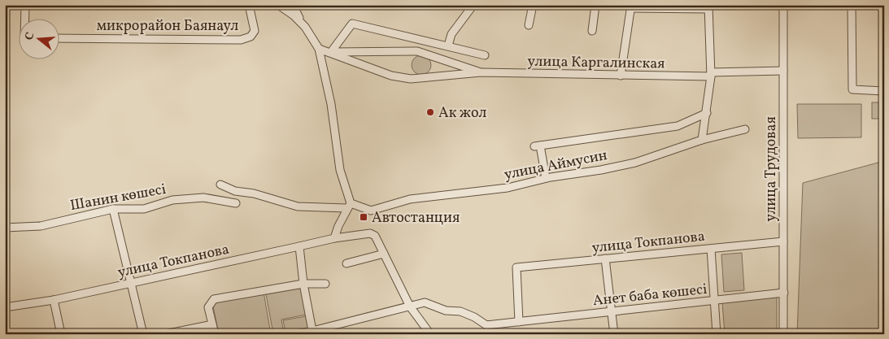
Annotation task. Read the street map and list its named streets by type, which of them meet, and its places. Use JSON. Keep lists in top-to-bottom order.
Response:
{
  "streets": {
    "street": [
      "микрорайон Баянаул",
      "улица Каргалинская",
      "улица Аймусин",
      "улица Трудовая",
      "Шанин көшесі",
      "улица Токпанова",
      "Анет баба көшесі"
    ]
  },
  "crossings": [
    ["улица Каргалинская", "улица Трудовая"],
    ["улица Трудовая", "улица Токпанова"],
    ["улица Трудовая", "Анет баба көшесі"],
    ["улица Токпанова", "Анет баба көшесі"]
  ],
  "places": {
    "other": ["Ак жол"],
    "transit": ["Автостанция"]
  },
  "north": "left"
}
